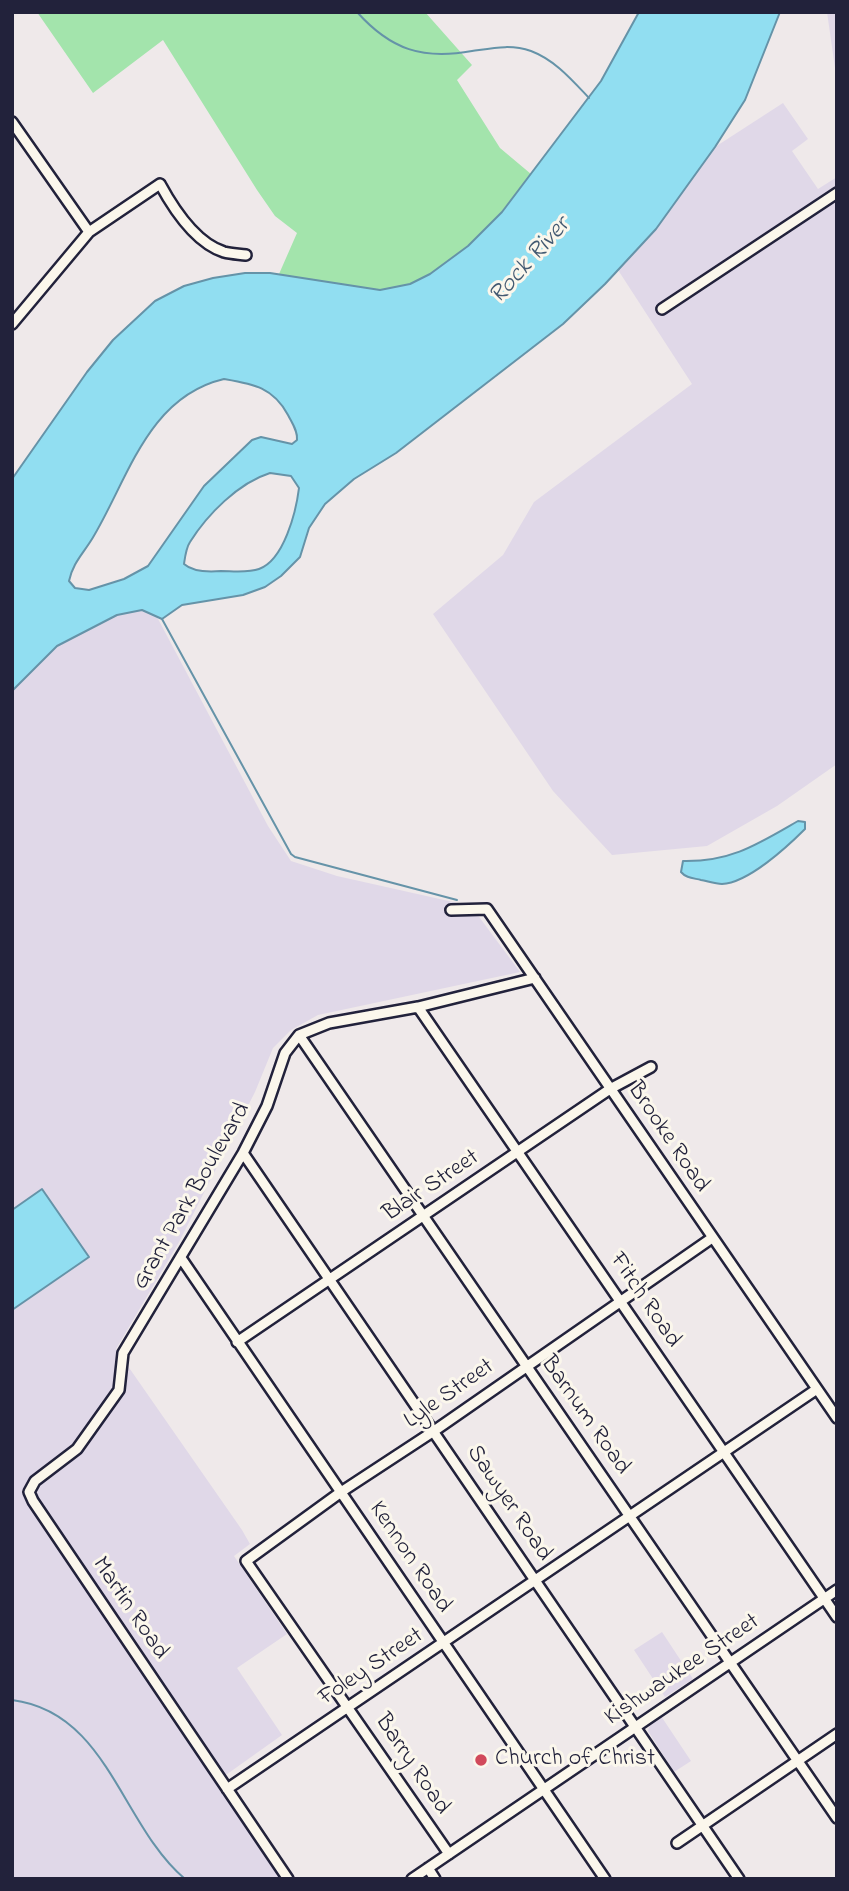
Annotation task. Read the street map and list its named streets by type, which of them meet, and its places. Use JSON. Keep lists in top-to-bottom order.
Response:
{
  "streets": {
    "street": [
      "Brooke Road",
      "Blair Street",
      "Grant Park Boulevard",
      "Fitch Road",
      "Lyle Street",
      "Barnum Road",
      "Sawyer Road",
      "Kennon Road",
      "Martin Road",
      "Foley Street",
      "Kishwaukee Street",
      "Barry Road"
    ]
  },
  "crossings": [
    ["Brooke Road", "Blair Street"],
    ["Brooke Road", "Lyle Street"],
    ["Brooke Road", "Foley Street"],
    ["Blair Street", "Fitch Road"],
    ["Blair Street", "Barnum Road"],
    ["Blair Street", "Sawyer Road"],
    ["Blair Street", "Kennon Road"],
    ["Grant Park Boulevard", "Barnum Road"],
    ["Grant Park Boulevard", "Sawyer Road"],
    ["Grant Park Boulevard", "Kennon Road"],
    ["Grant Park Boulevard", "Martin Road"],
    ["Fitch Road", "Lyle Street"],
    ["Fitch Road", "Foley Street"],
    ["Fitch Road", "Kishwaukee Street"],
    ["Lyle Street", "Barnum Road"],
    ["Lyle Street", "Sawyer Road"],
    ["Lyle Street", "Kennon Road"],
    ["Lyle Street", "Barry Road"],
    ["Barnum Road", "Foley Street"],
    ["Barnum Road", "Kishwaukee Street"],
    ["Sawyer Road", "Foley Street"],
    ["Sawyer Road", "Kishwaukee Street"],
    ["Kennon Road", "Foley Street"],
    ["Kennon Road", "Kishwaukee Street"],
    ["Martin Road", "Foley Street"],
    ["Foley Street", "Barry Road"],
    ["Kishwaukee Street", "Barry Road"]
  ],
  "water": ["Rock River"],
  "places": ["Church of Christ"]
}
